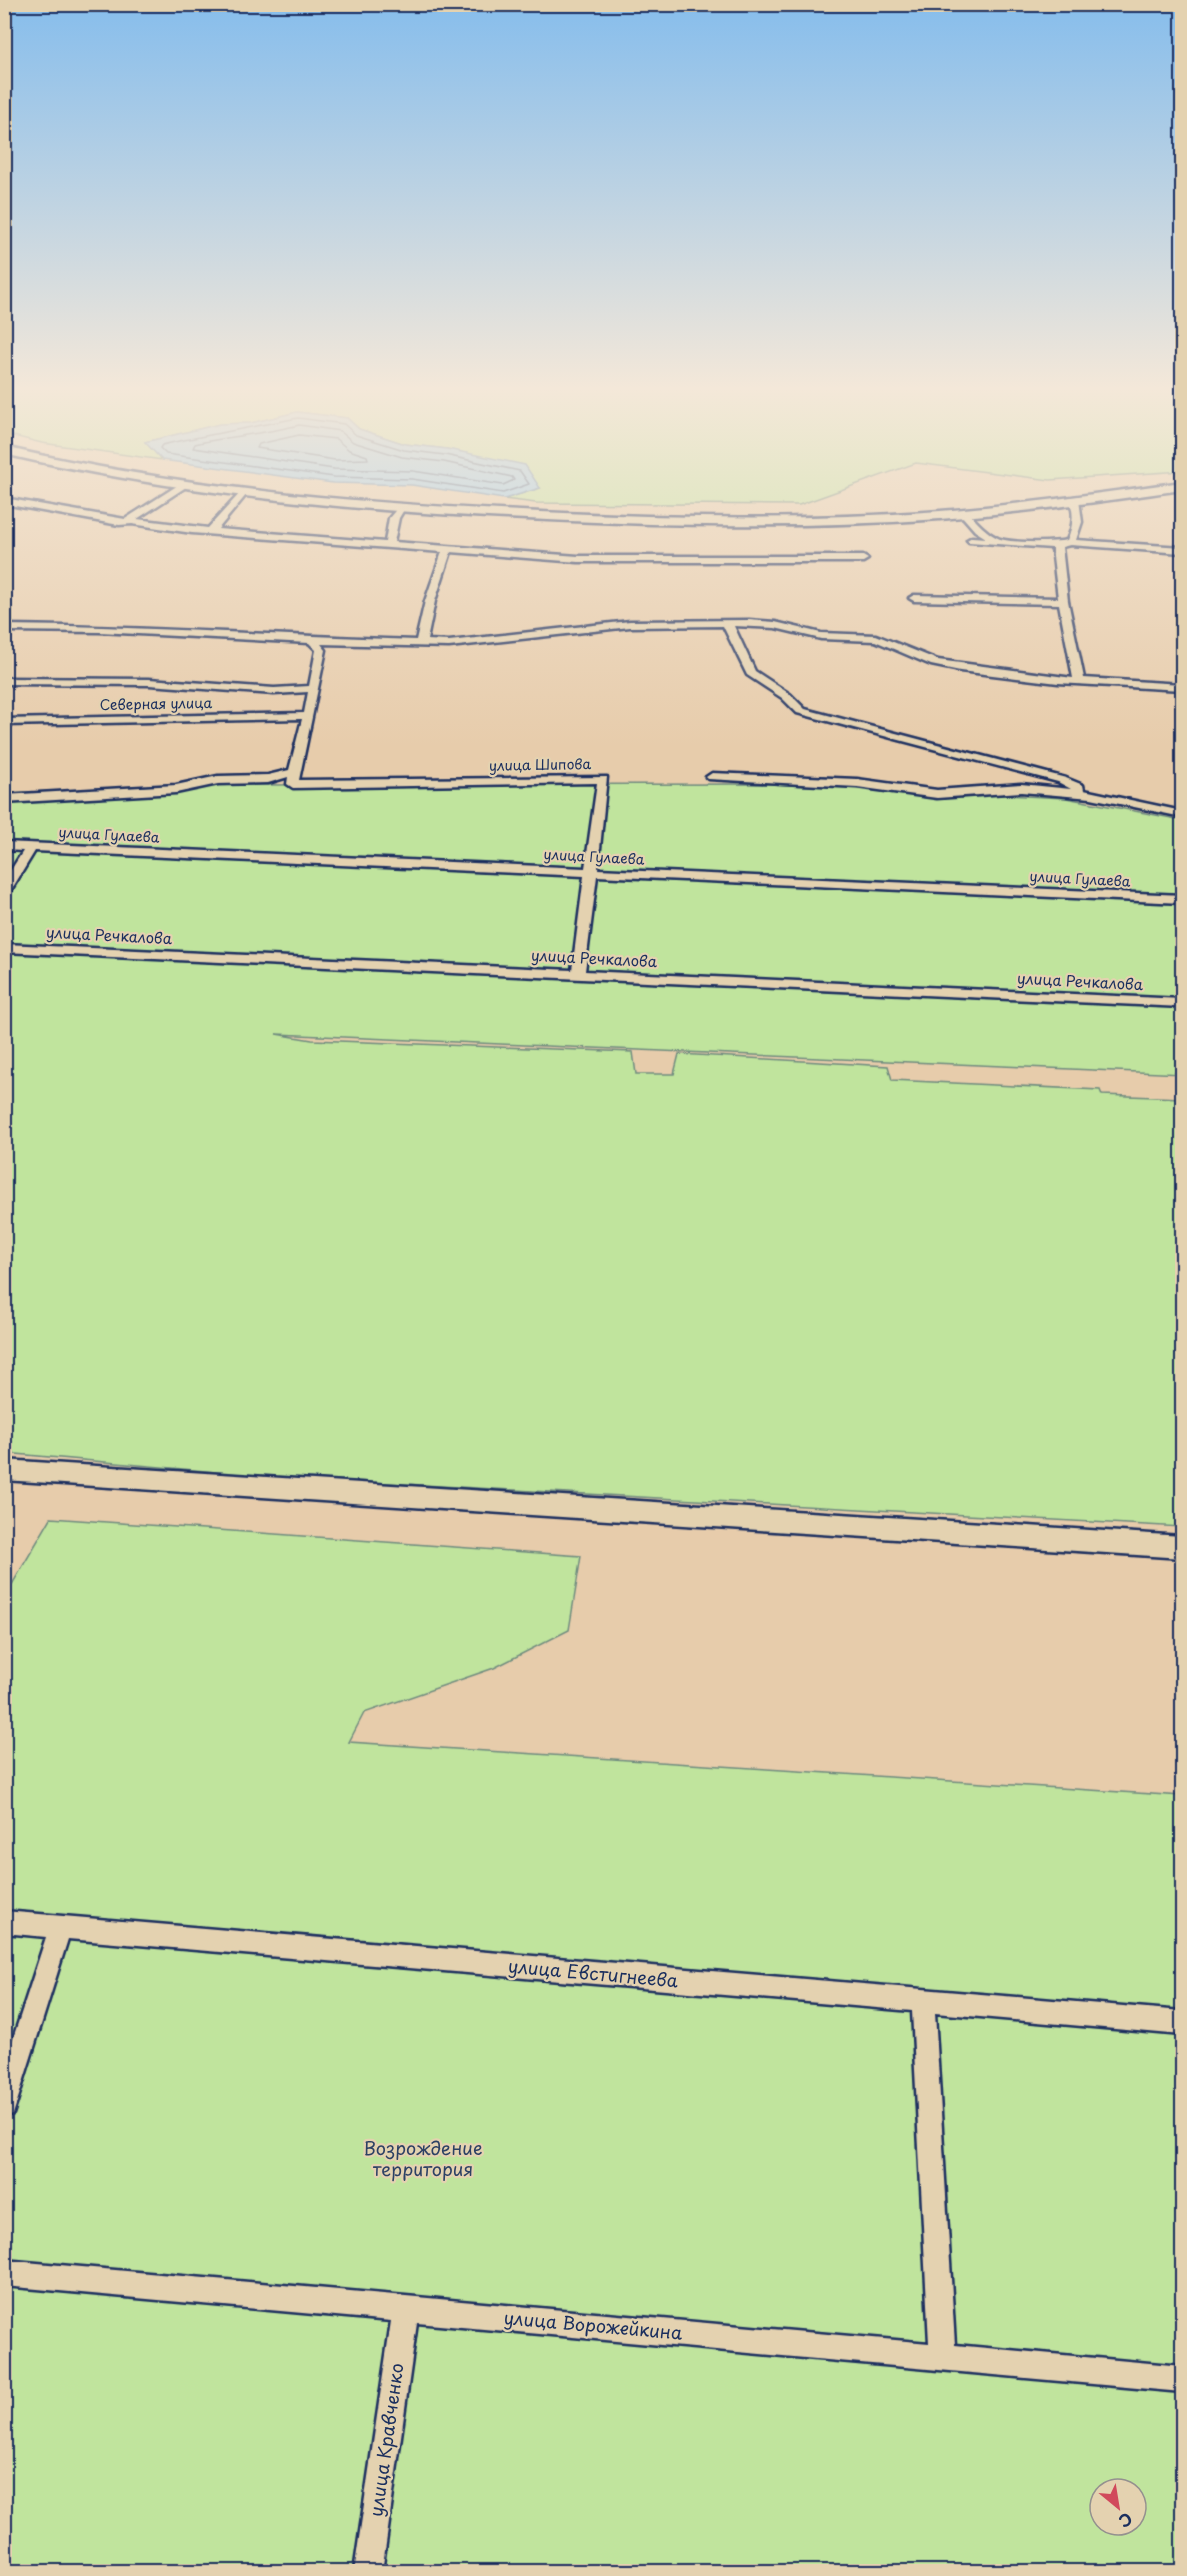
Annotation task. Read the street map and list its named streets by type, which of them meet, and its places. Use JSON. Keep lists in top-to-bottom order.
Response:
{
  "streets": {
    "street": [
      "Северная улица",
      "улица Шипова",
      "улица Гулаева",
      "улица Речкалова",
      "улица Евстигнеева",
      "улица Ворожейкина",
      "улица Кравченко"
    ]
  },
  "crossings": [
    ["улица Шипова", "улица Гулаева"],
    ["улица Шипова", "улица Речкалова"],
    ["улица Ворожейкина", "улица Кравченко"]
  ],
  "parks": ["Возрождение территория"],
  "north": "bottom right"
}
